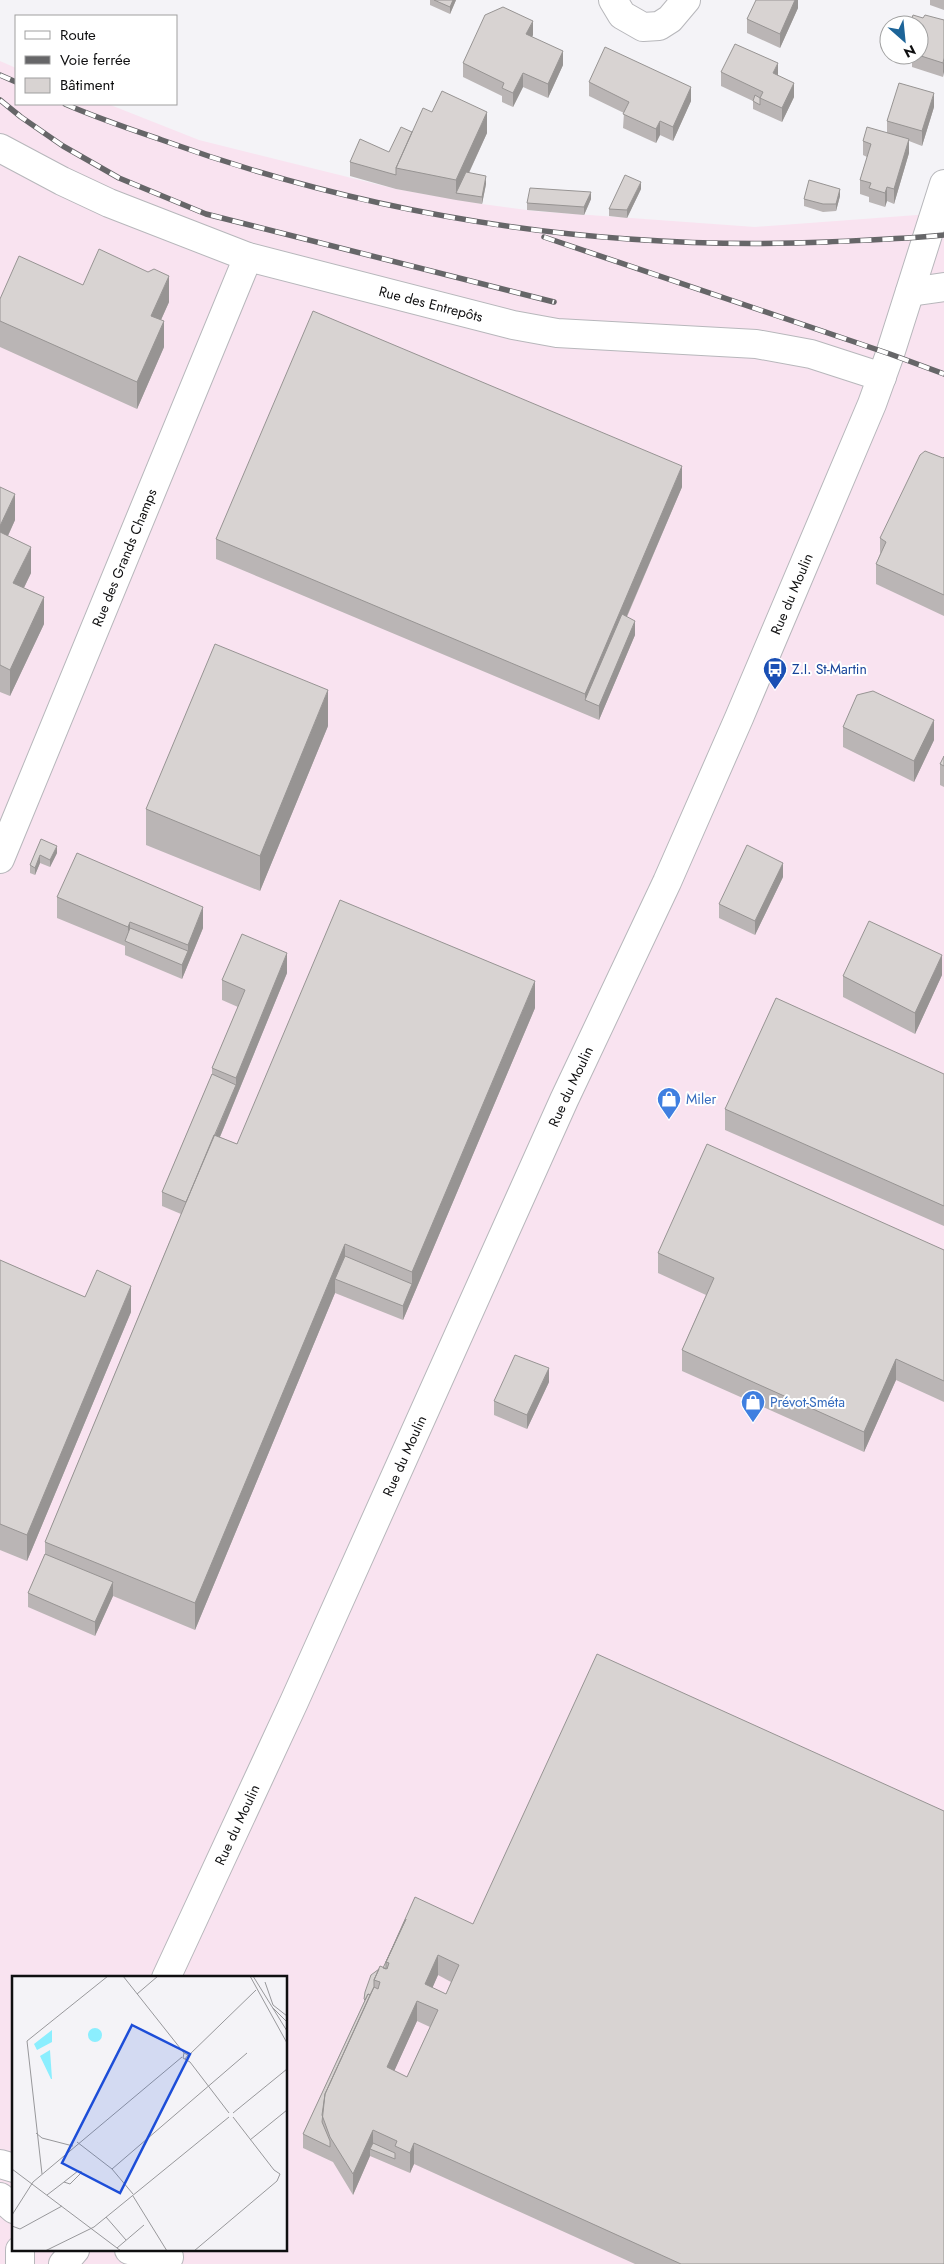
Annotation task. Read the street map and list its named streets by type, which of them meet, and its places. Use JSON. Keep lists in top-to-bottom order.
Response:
{
  "streets": {
    "street": ["Rue des Entrepôts", "Rue des Grands Champs", "Rue du Moulin"]
  },
  "crossings": [
    ["Rue des Entrepôts", "Rue des Grands Champs"],
    ["Rue des Entrepôts", "Rue du Moulin"]
  ],
  "places": {
    "bus stop": ["Z.I. St-Martin"],
    "shop": ["Miler", "Prévot-Sméta"]
  },
  "legend": ["Route", "Voie ferrée", "Bâtiment"],
  "north": "bottom right"
}
